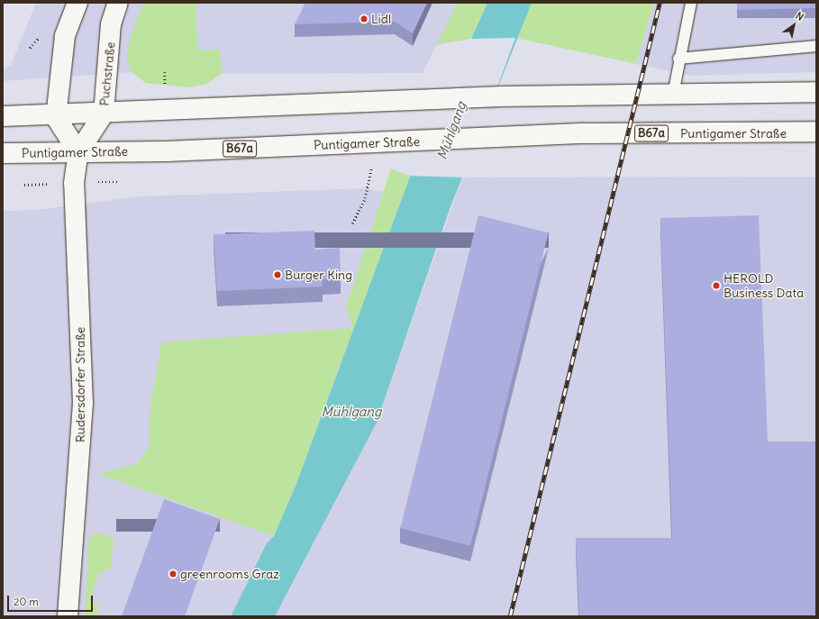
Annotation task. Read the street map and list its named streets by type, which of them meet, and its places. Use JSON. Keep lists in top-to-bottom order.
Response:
{
  "streets": {
    "main road": [
      "Puchstraße",
      "B67a",
      "Puntigamer Straße",
      "Rudersdorfer Straße"
    ]
  },
  "crossings": [
    ["Puchstraße", "Puntigamer Straße"],
    ["Puchstraße", "Rudersdorfer Straße"],
    ["Puntigamer Straße", "Rudersdorfer Straße"]
  ],
  "water": ["Mühlgang"],
  "places": [
    "Lidl",
    "Burger King",
    "HEROLD Business Data",
    "greenrooms Graz"
  ],
  "scale_bar": "20 m",
  "north": "top right"
}
